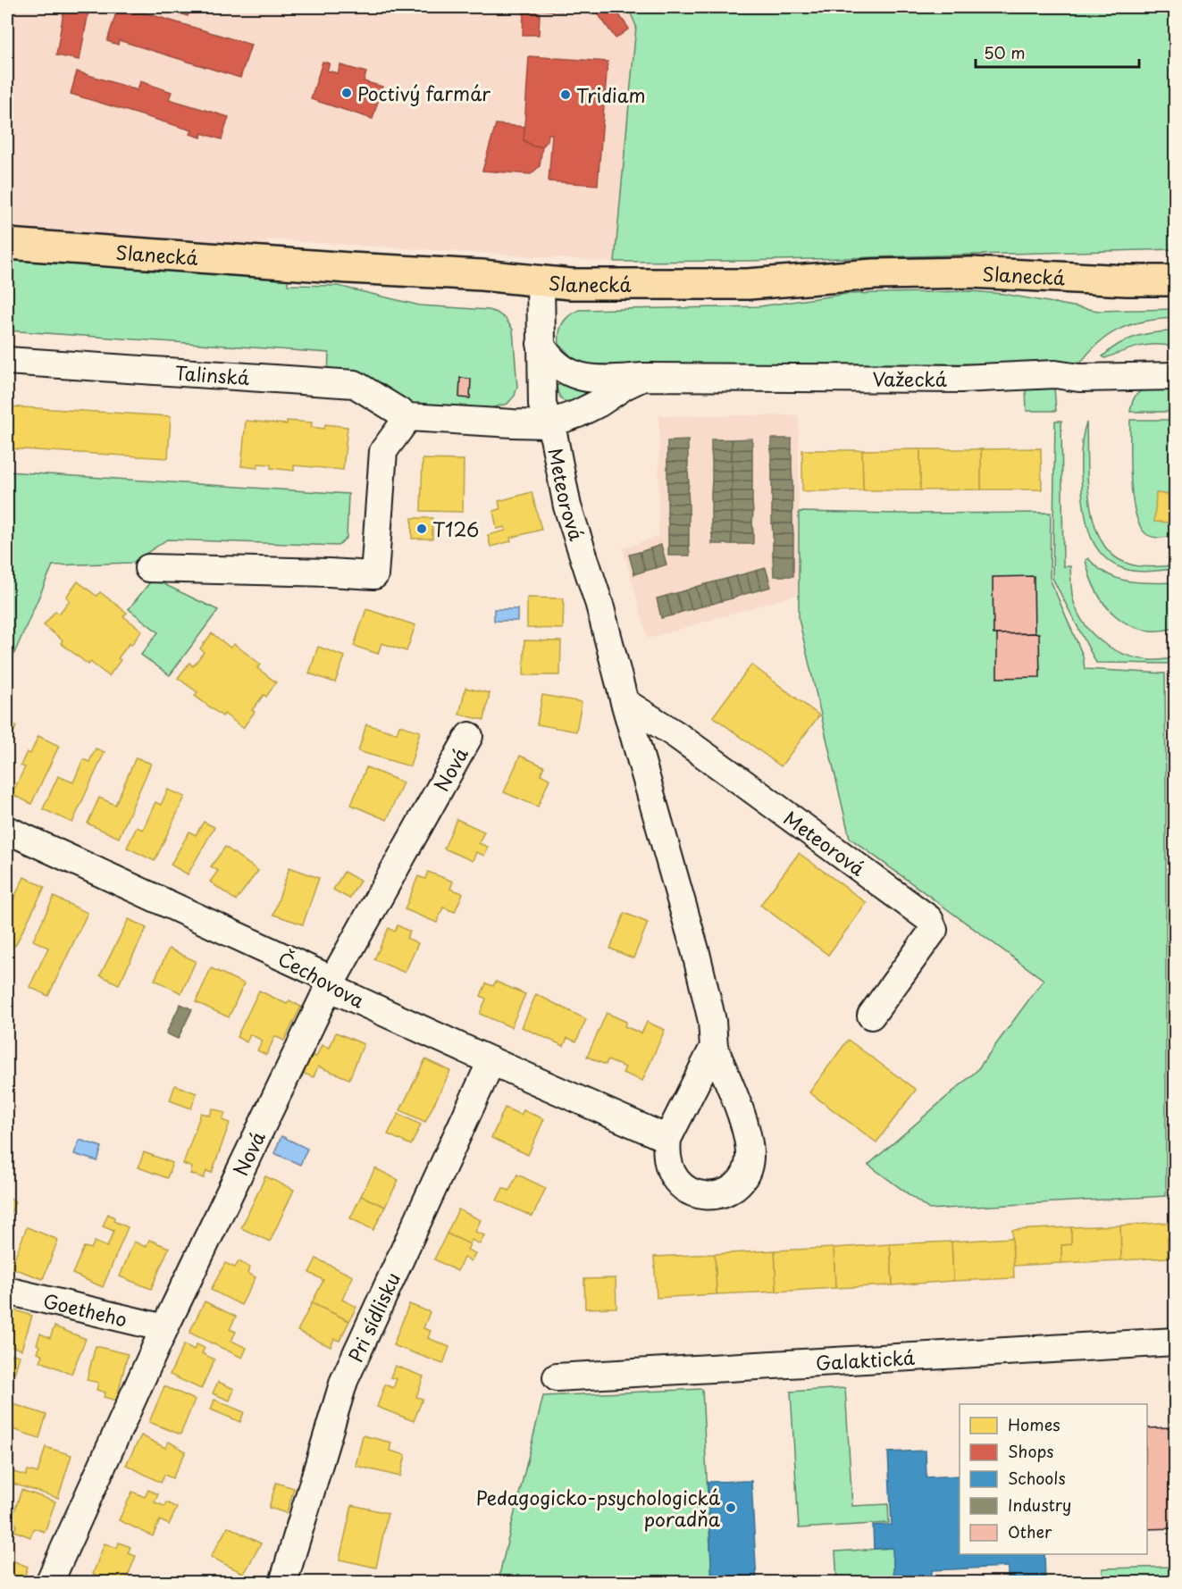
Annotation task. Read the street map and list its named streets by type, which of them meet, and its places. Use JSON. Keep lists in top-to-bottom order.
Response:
{
  "streets": {
    "main road": ["Slanecká"],
    "street": [
      "Talinská",
      "Važecká",
      "Meteorová",
      "Nová",
      "Čechovova",
      "Goetheho",
      "Pri sídlisku",
      "Galaktická"
    ]
  },
  "crossings": [
    ["Slanecká", "Meteorová"],
    ["Talinská", "Važecká"],
    ["Talinská", "Meteorová"],
    ["Važecká", "Meteorová"],
    ["Meteorová", "Čechovova"],
    ["Nová", "Čechovova"],
    ["Nová", "Goetheho"],
    ["Čechovova", "Pri sídlisku"]
  ],
  "places": [
    "Poctivý farmár",
    "Tridiam",
    "T126",
    "Pedagogicko-psychologická poradňa"
  ],
  "legend": [
    "Homes",
    "Shops",
    "Schools",
    "Industry",
    "Other"
  ],
  "scale_bar": "50 m"
}
